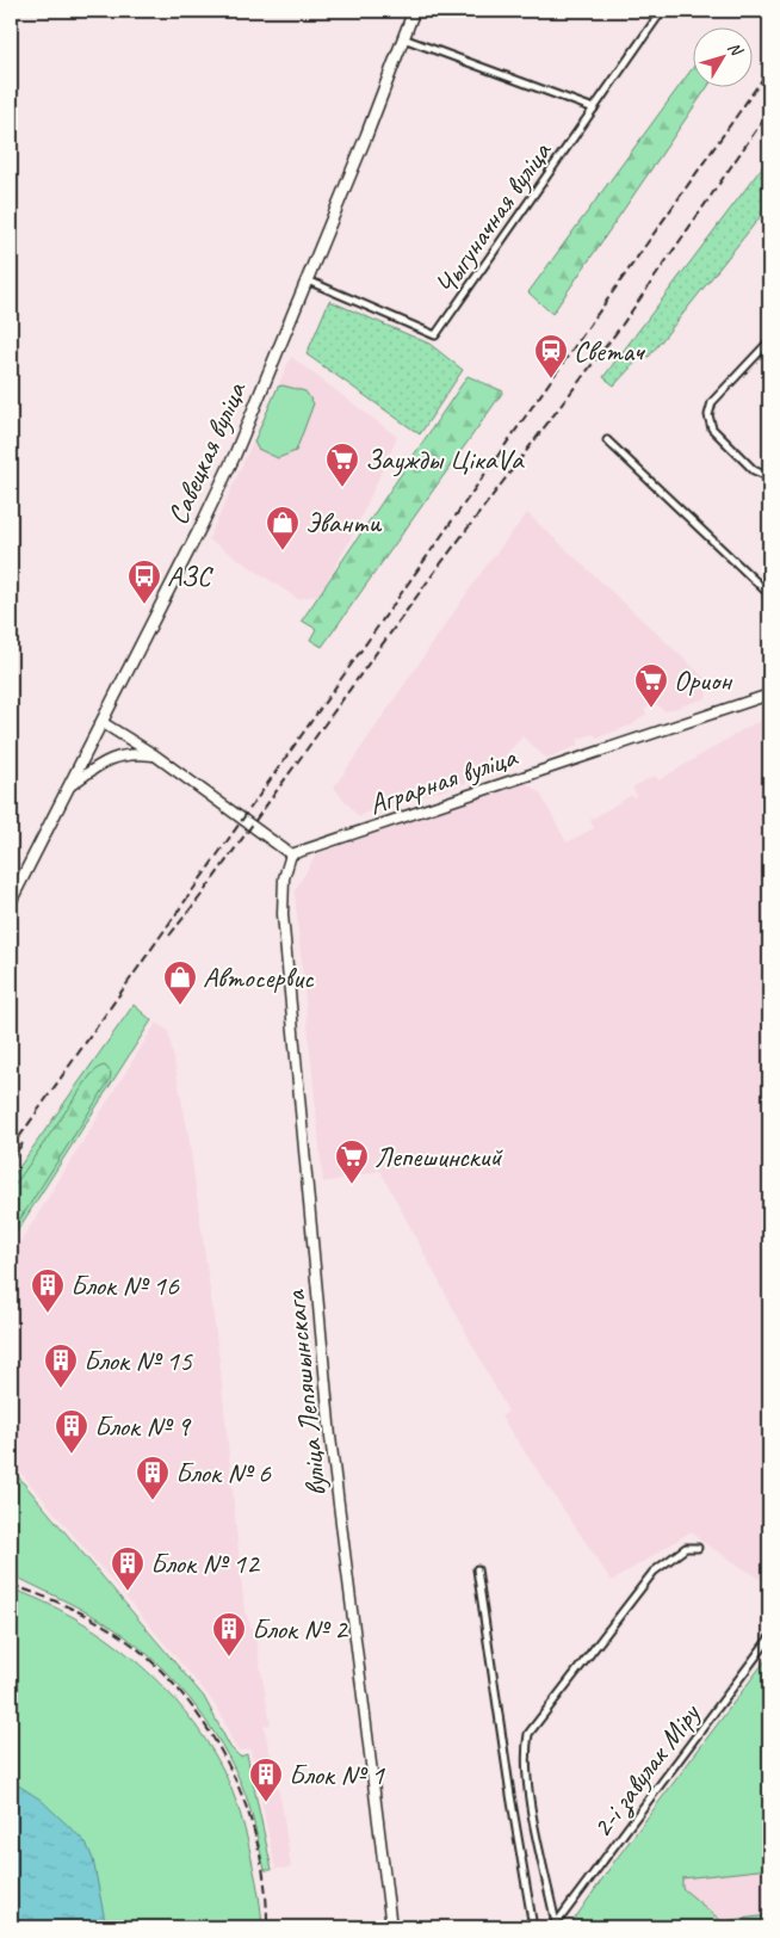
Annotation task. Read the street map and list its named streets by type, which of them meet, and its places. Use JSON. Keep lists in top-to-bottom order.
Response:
{
  "streets": {
    "main road": ["Савецкая вуліца"],
    "street": [
      "Чыгуначная вуліца",
      "Аграрная вуліца",
      "вуліца Лепяшынскага",
      "2-і завулак Міру"
    ]
  },
  "crossings": [
    ["Чыгуначная вуліца", "Савецкая вуліца"],
    ["Аграрная вуліца", "вуліца Лепяшынскага"]
  ],
  "places": {
    "station": ["Светач"],
    "supermarket": ["Заужды ЦікаVа", "Орион", "Лепешинский"],
    "shop": ["Эванти", "Автосервис"],
    "bus stop": ["АЗС"],
    "building": [
      "Блок № 16",
      "Блок № 15",
      "Блок № 9",
      "Блок № 6",
      "Блок № 12",
      "Блок № 2",
      "Блок № 1"
    ]
  },
  "north": "top right"
}
